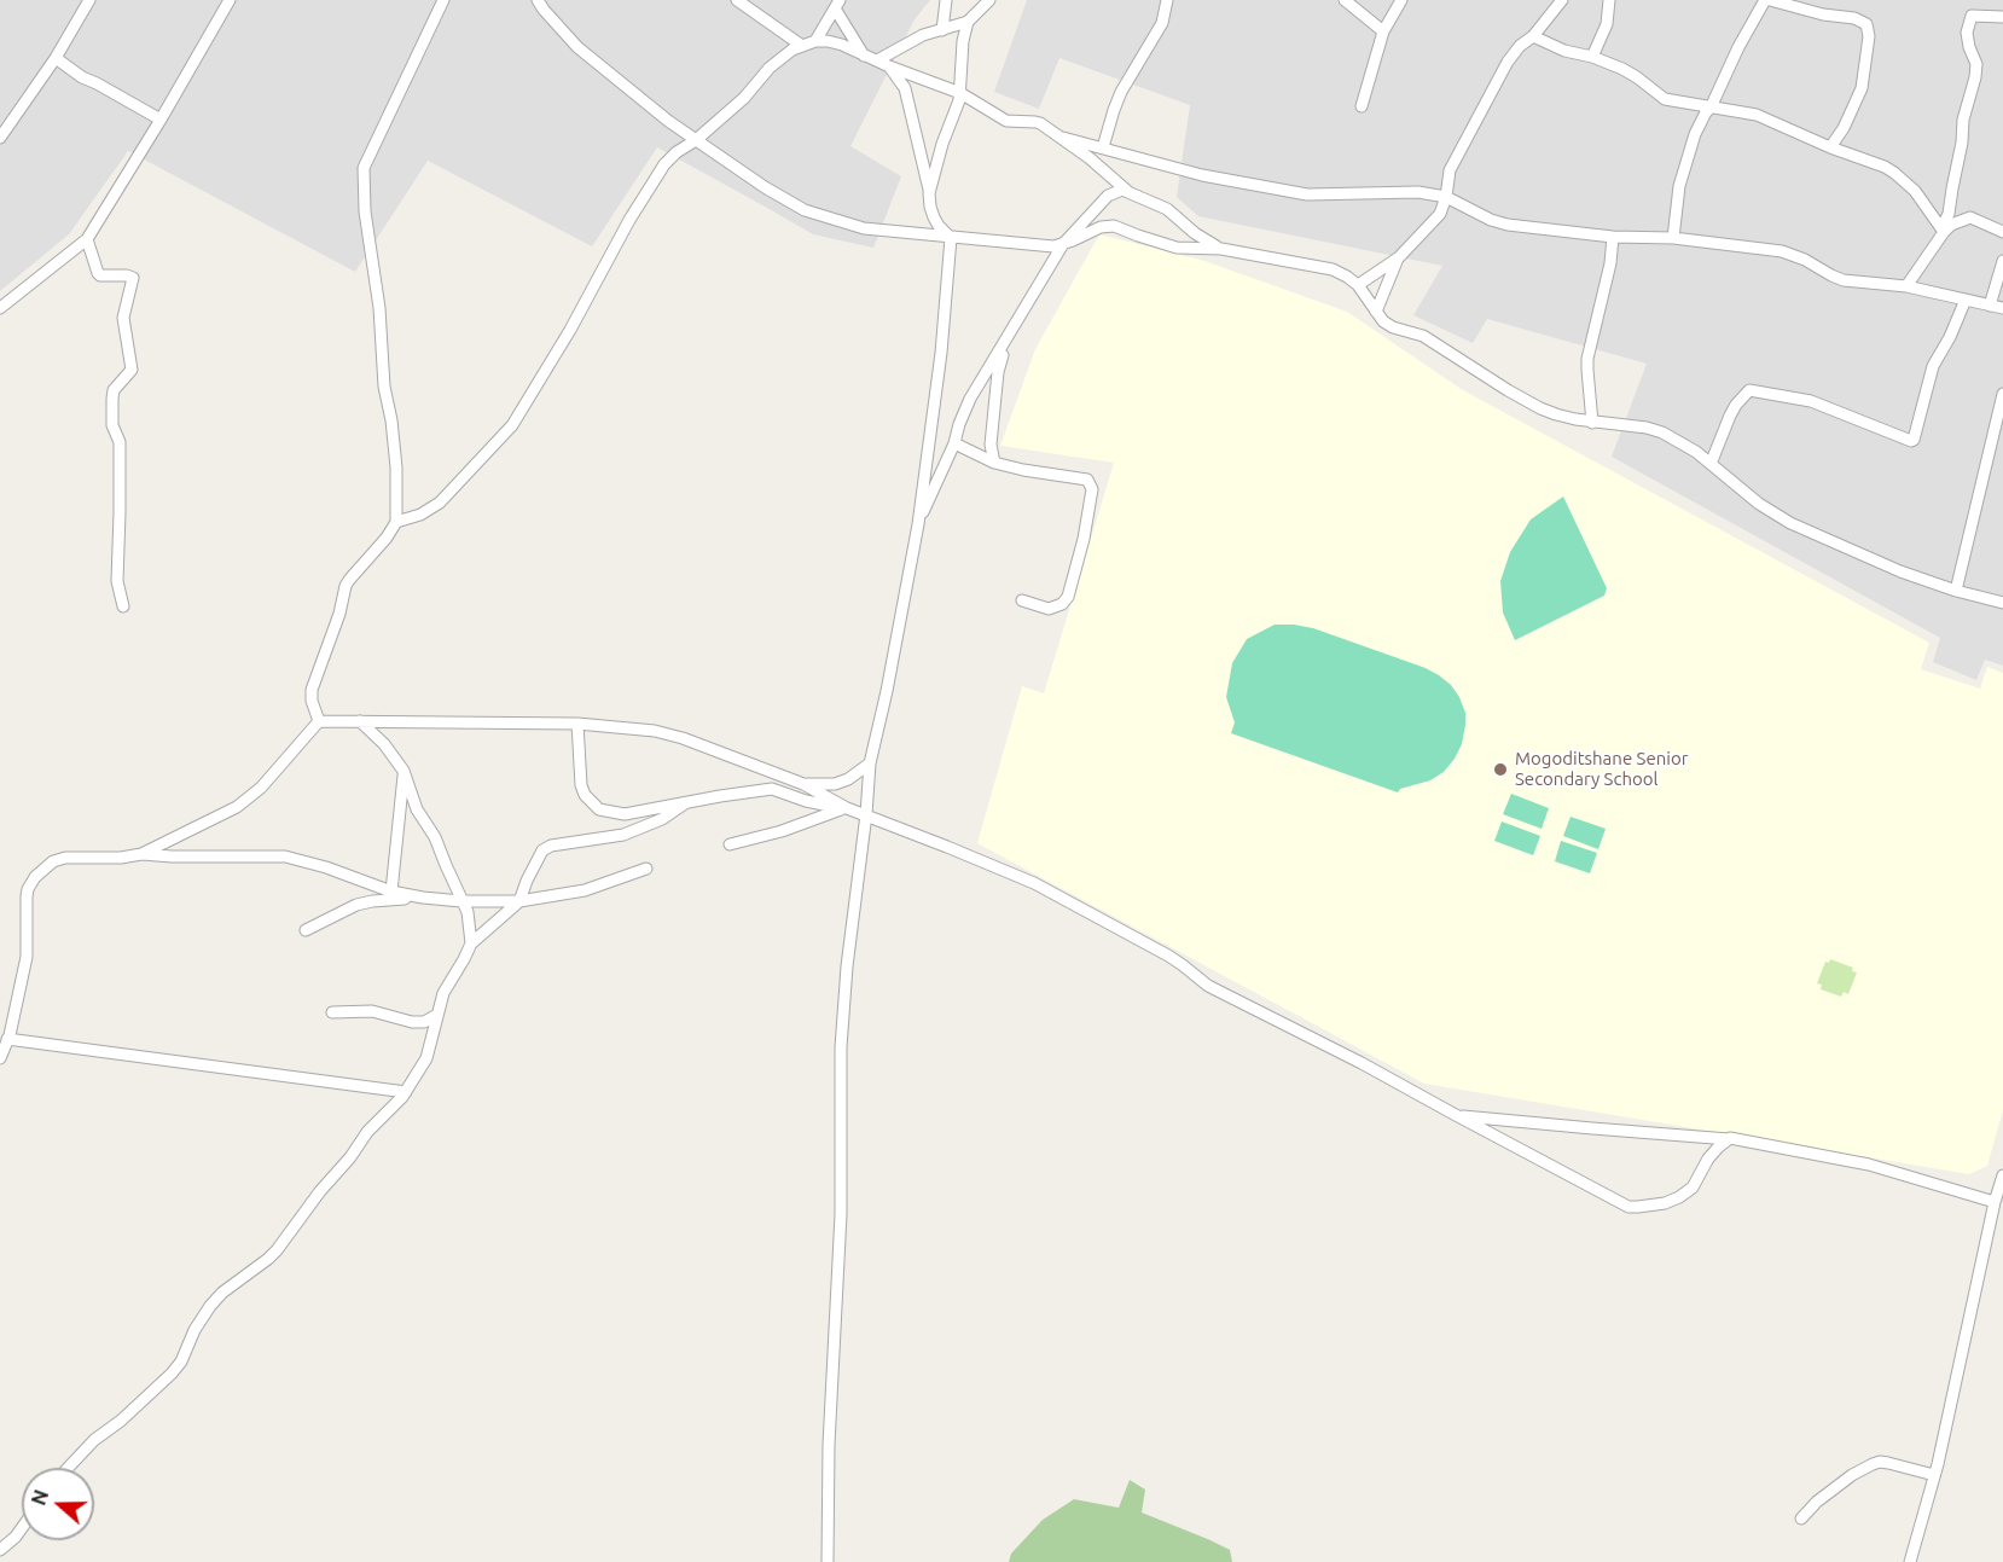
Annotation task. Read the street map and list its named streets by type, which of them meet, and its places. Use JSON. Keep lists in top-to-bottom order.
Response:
{
  "places": ["Mogoditshane Senior Secondary School"],
  "north": "left"
}
